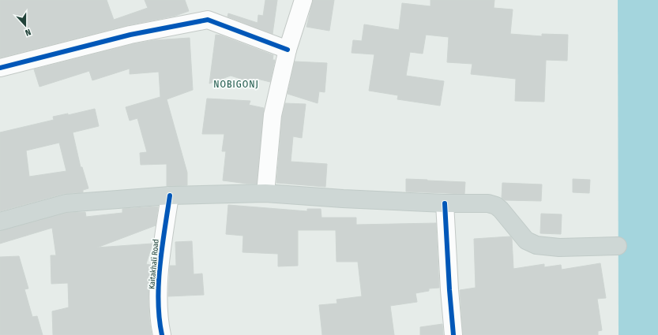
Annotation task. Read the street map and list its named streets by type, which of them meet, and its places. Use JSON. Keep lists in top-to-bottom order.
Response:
{
  "streets": {
    "street": ["Kaitakhali Road"]
  },
  "districts": ["NOBIGONJ"],
  "north": "bottom"
}
